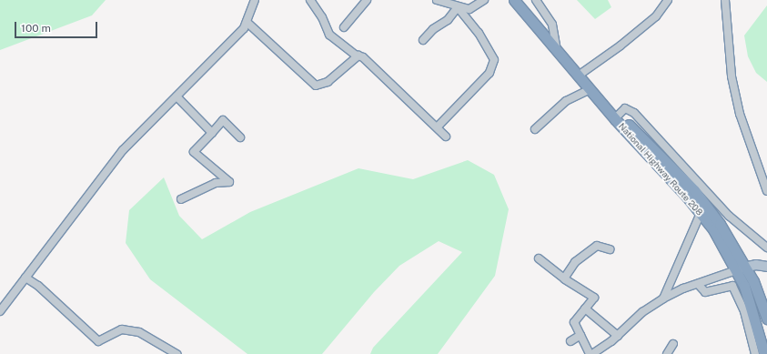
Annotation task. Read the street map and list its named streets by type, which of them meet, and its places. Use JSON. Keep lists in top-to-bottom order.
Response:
{
  "streets": {
    "highway": ["National Highway Route 208"]
  },
  "scale_bar": "100 m"
}
